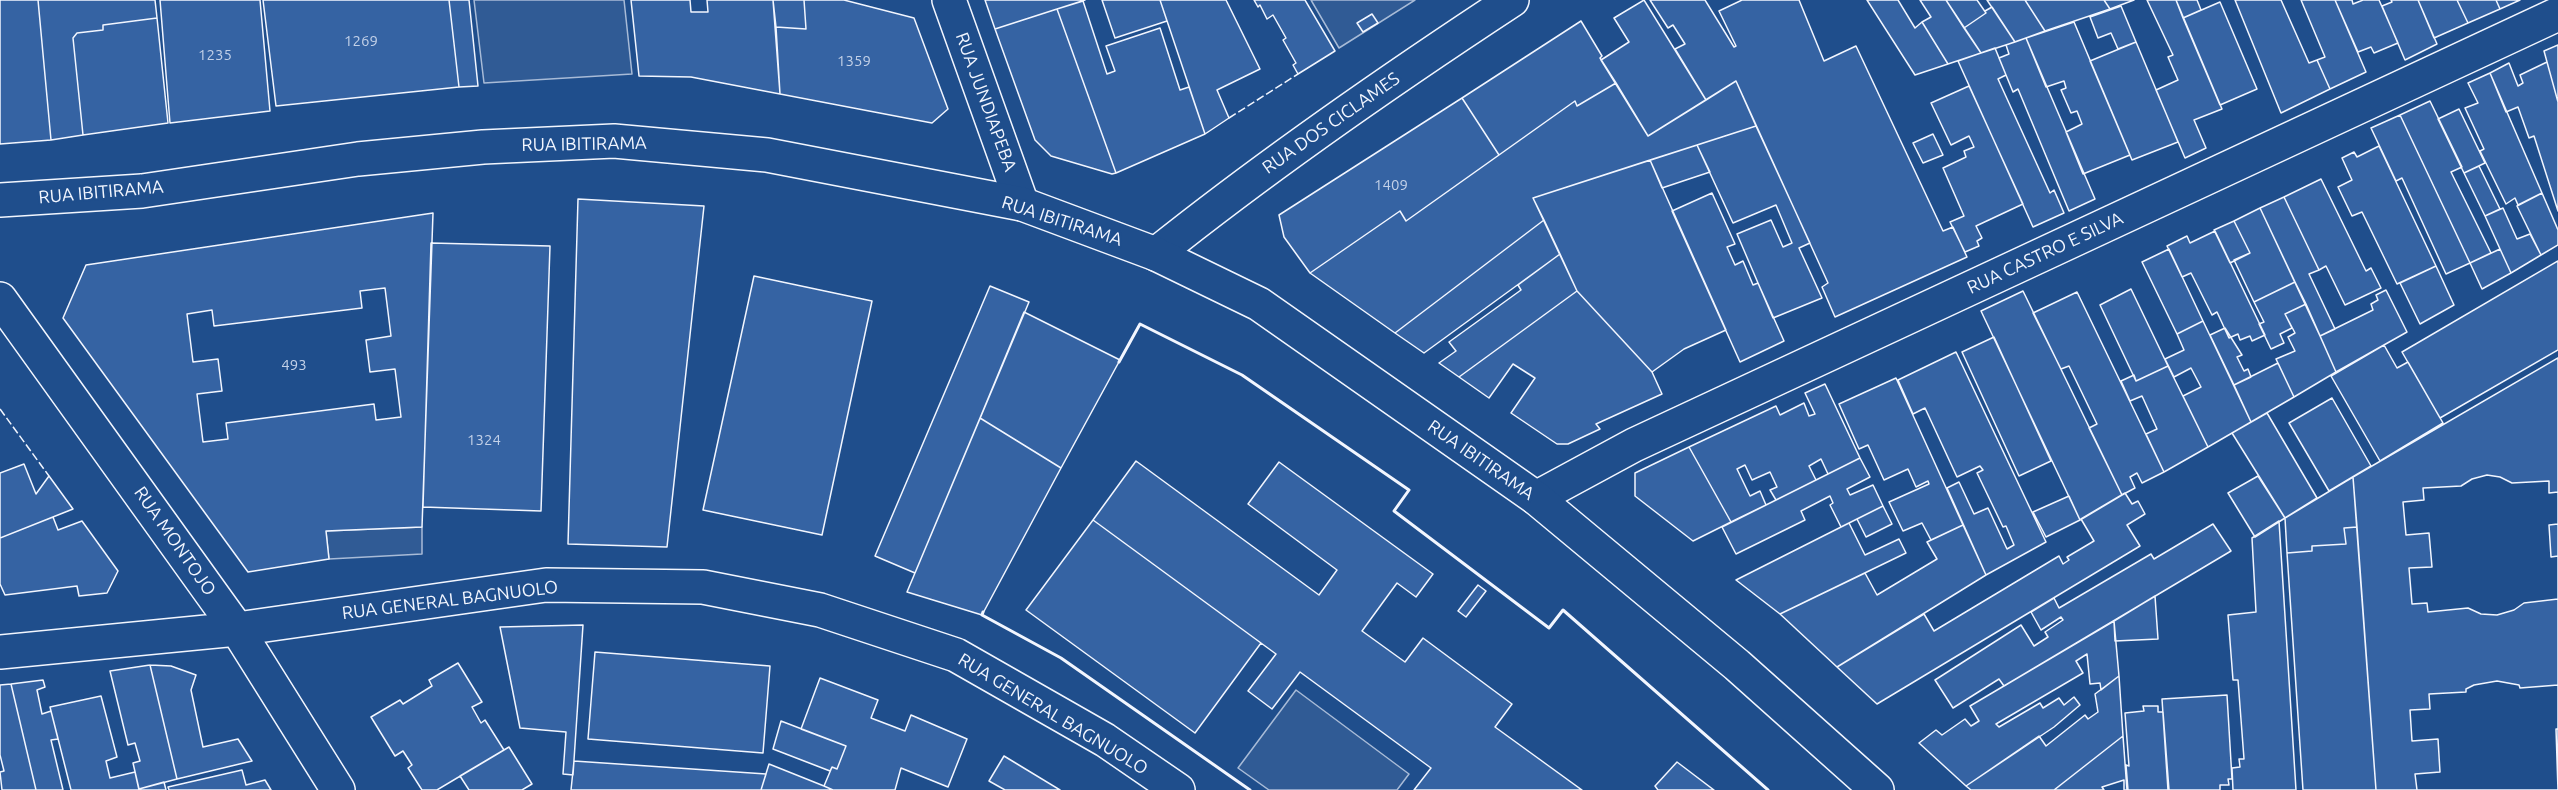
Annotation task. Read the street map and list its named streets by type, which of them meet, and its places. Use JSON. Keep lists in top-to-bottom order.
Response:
{
  "streets": {
    "street": [
      "RUA JUNDIAPEBA",
      "RUA DOS CICLAMES",
      "RUA IBITIRAMA",
      "RUA CASTRO E SILVA",
      "RUA MONTOJO",
      "RUA GENERAL BAGNUOLO"
    ]
  },
  "crossings": [
    ["RUA JUNDIAPEBA", "RUA IBITIRAMA"],
    ["RUA DOS CICLAMES", "RUA IBITIRAMA"],
    ["RUA IBITIRAMA", "RUA CASTRO E SILVA"],
    ["RUA MONTOJO", "RUA GENERAL BAGNUOLO"]
  ],
  "house_numbers": [
    "1269",
    "1235",
    "1359",
    "1409",
    "493",
    "1324"
  ]
}
